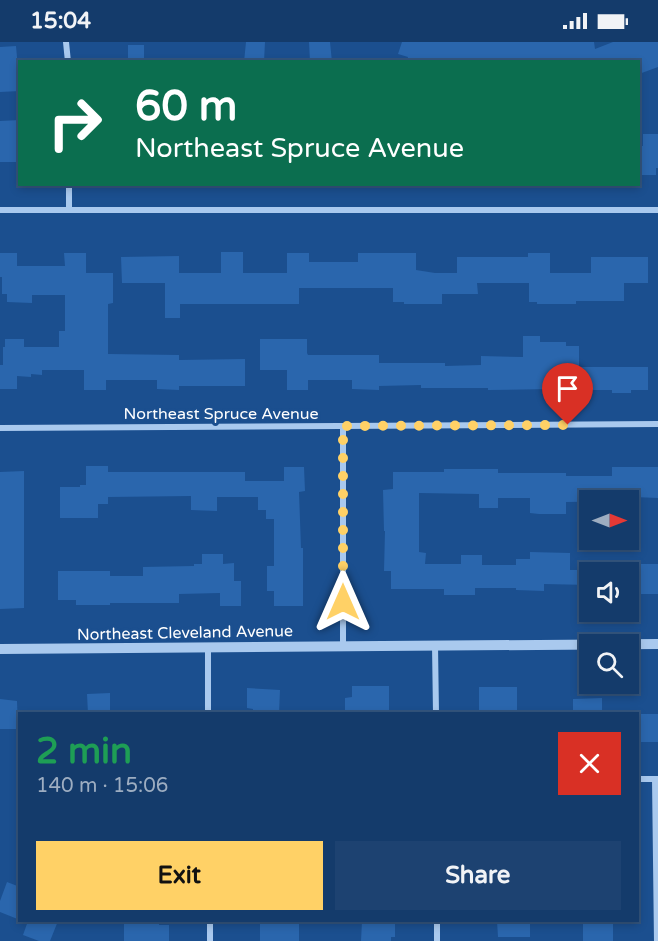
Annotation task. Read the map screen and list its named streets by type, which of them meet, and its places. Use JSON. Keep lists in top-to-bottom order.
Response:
{
  "streets": {
    "street": ["Northeast Spruce Avenue", "Northeast Cleveland Avenue"]
  },
  "north": "right",
  "page": {
    "status": "15:04",
    "turn": ["60 m", "Northeast Spruce Avenue"],
    "heading": ["2 min", "140 m · 15:06"],
    "buttons": ["Exit", "Share"]
  }
}
